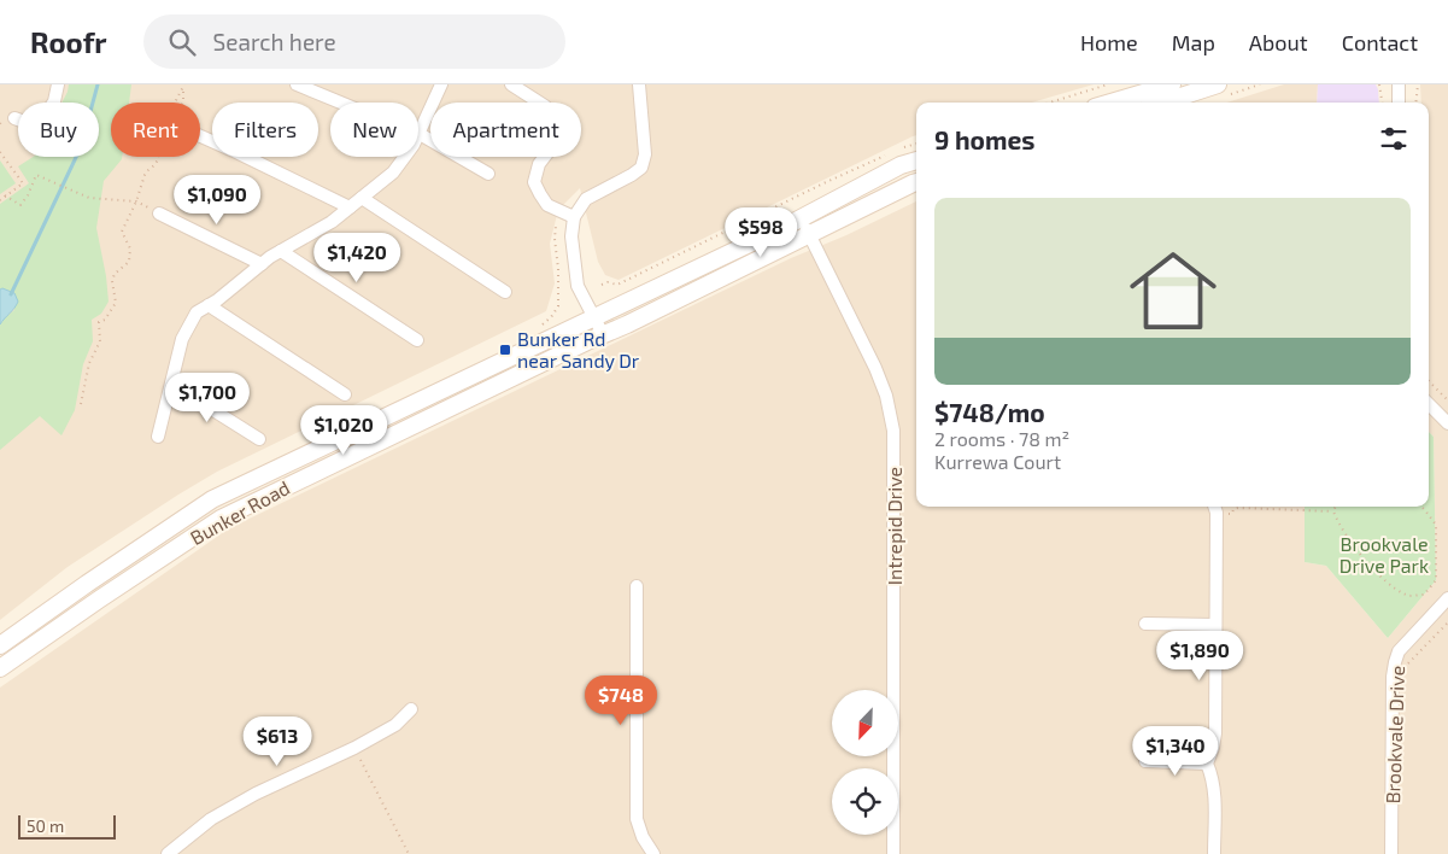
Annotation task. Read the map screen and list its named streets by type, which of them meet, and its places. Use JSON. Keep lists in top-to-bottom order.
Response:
{
  "streets": {
    "main road": ["Bunker Road"],
    "street": ["Intrepid Drive", "Brookvale Drive"]
  },
  "crossings": [
    ["Bunker Road", "Intrepid Drive"]
  ],
  "parks": ["Brookvale Drive Park"],
  "places": {
    "transit": ["Bunker Rd near Sandy Dr"]
  },
  "scale_bar": "50 m",
  "north": "bottom left",
  "page": {
    "header": "Roofr",
    "search": "Search here",
    "nav": [
      "Home",
      "Map",
      "About",
      "Contact"
    ],
    "chip": [
      "Buy",
      "Rent",
      "Filters",
      "New",
      "Apartment"
    ],
    "heading": "9 homes",
    "price": [
      "$1,090",
      "$598",
      "$1,420",
      "$1,700",
      "$1,020",
      "$1,890",
      "$748",
      "$613",
      "$1,340"
    ],
    "list": [
      {
        "name": "$748/mo",
        "note": "2 rooms · 78 m² · Kurrewa Court"
      }
    ],
    "scale": "50 m"
  }
}
